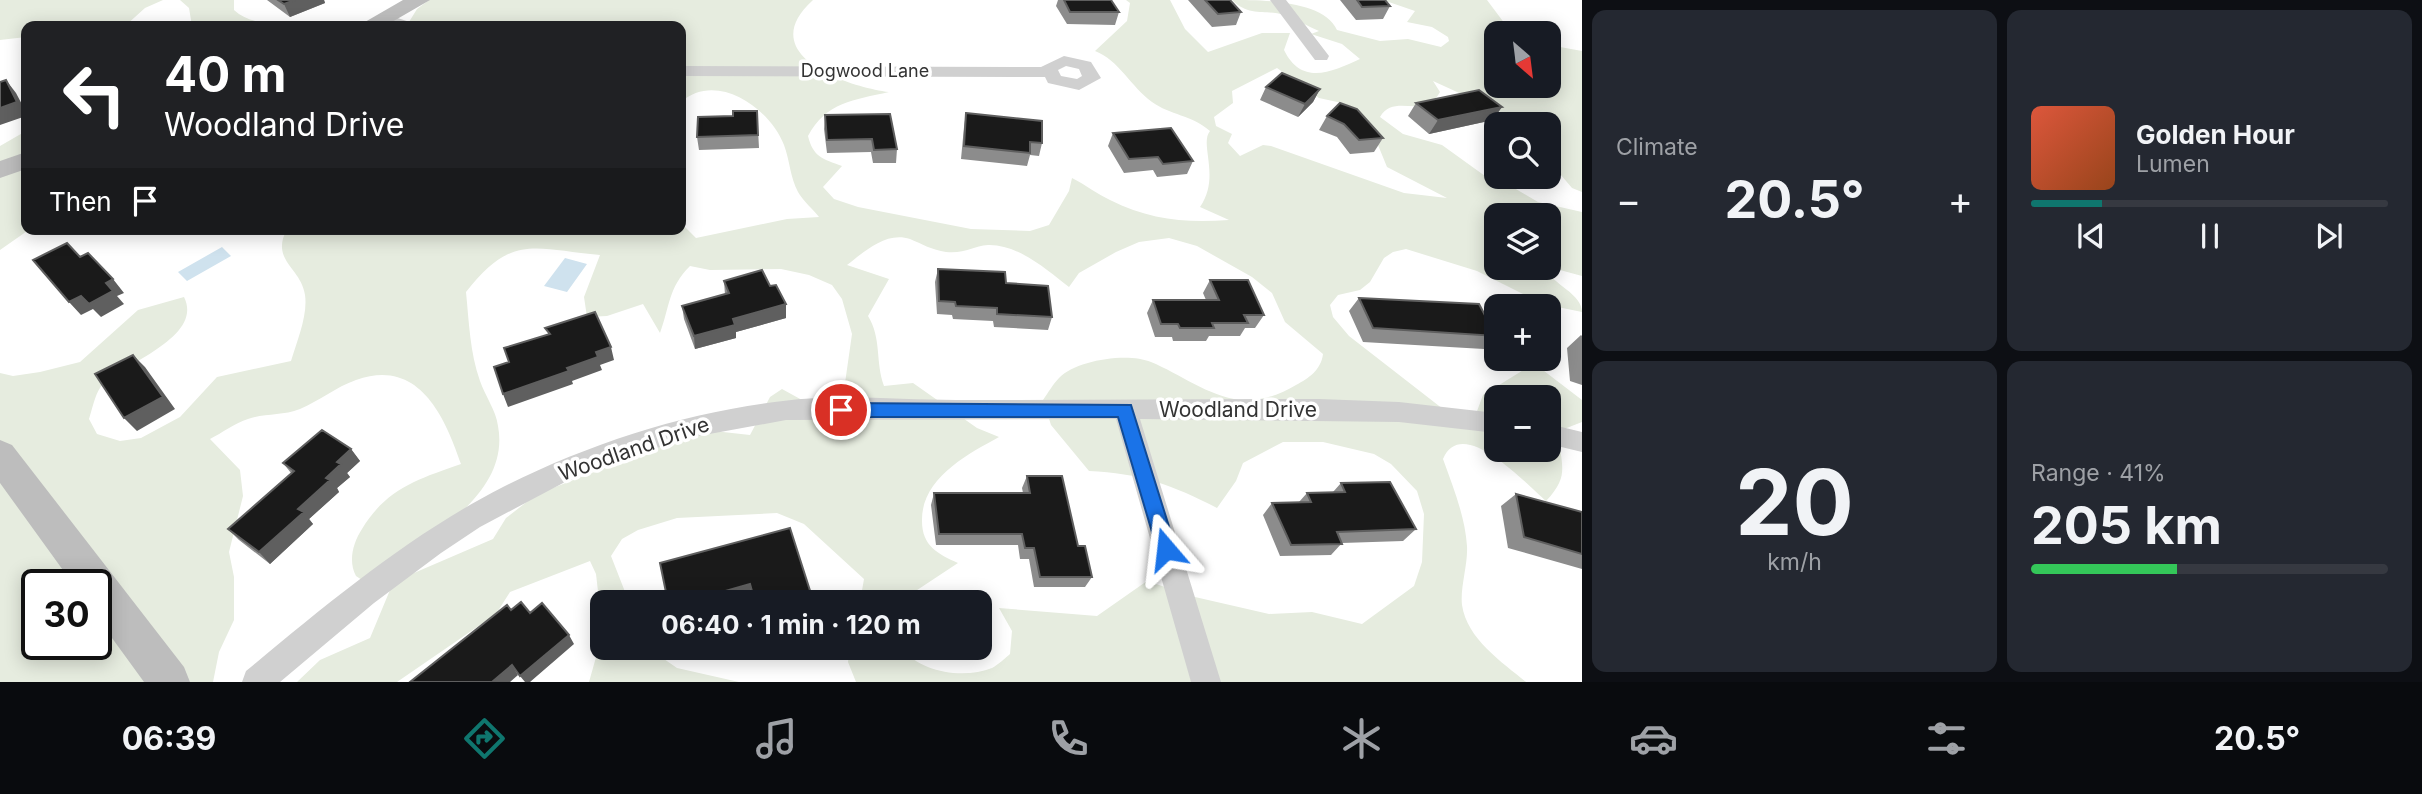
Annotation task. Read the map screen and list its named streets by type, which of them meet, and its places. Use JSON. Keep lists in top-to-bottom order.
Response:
{
  "streets": {
    "street": ["Dogwood Lane", "Woodland Drive"]
  },
  "north": "bottom right",
  "page": {
    "tile": [
      "Climate",
      ["20", "km/h"],
      ["Range · 41%", "205 km"]
    ],
    "map_buttons": ["+", "−"],
    "turn": ["40 m", "Woodland Drive"],
    "song": ["Golden Hour", "Lumen"],
    "then": "Then",
    "heat": ["−", "20.5°", "+"],
    "limit": "30",
    "trip": "06:40 · 1 min · 120 m",
    "tabs": ["06:39", "20.5°"]
  }
}
